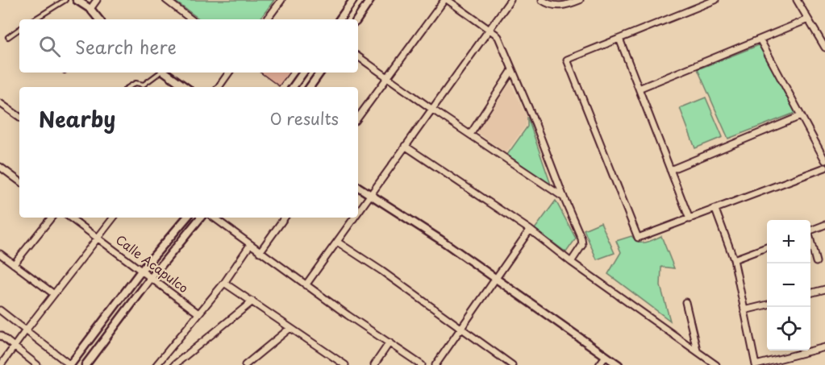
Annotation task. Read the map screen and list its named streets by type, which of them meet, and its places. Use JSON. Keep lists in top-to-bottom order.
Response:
{
  "streets": {
    "street": ["Calle Acapulco"]
  },
  "page": {
    "search": "Search here",
    "heading": ["Nearby", "0 results"],
    "map_buttons": ["+", "−"]
  }
}
